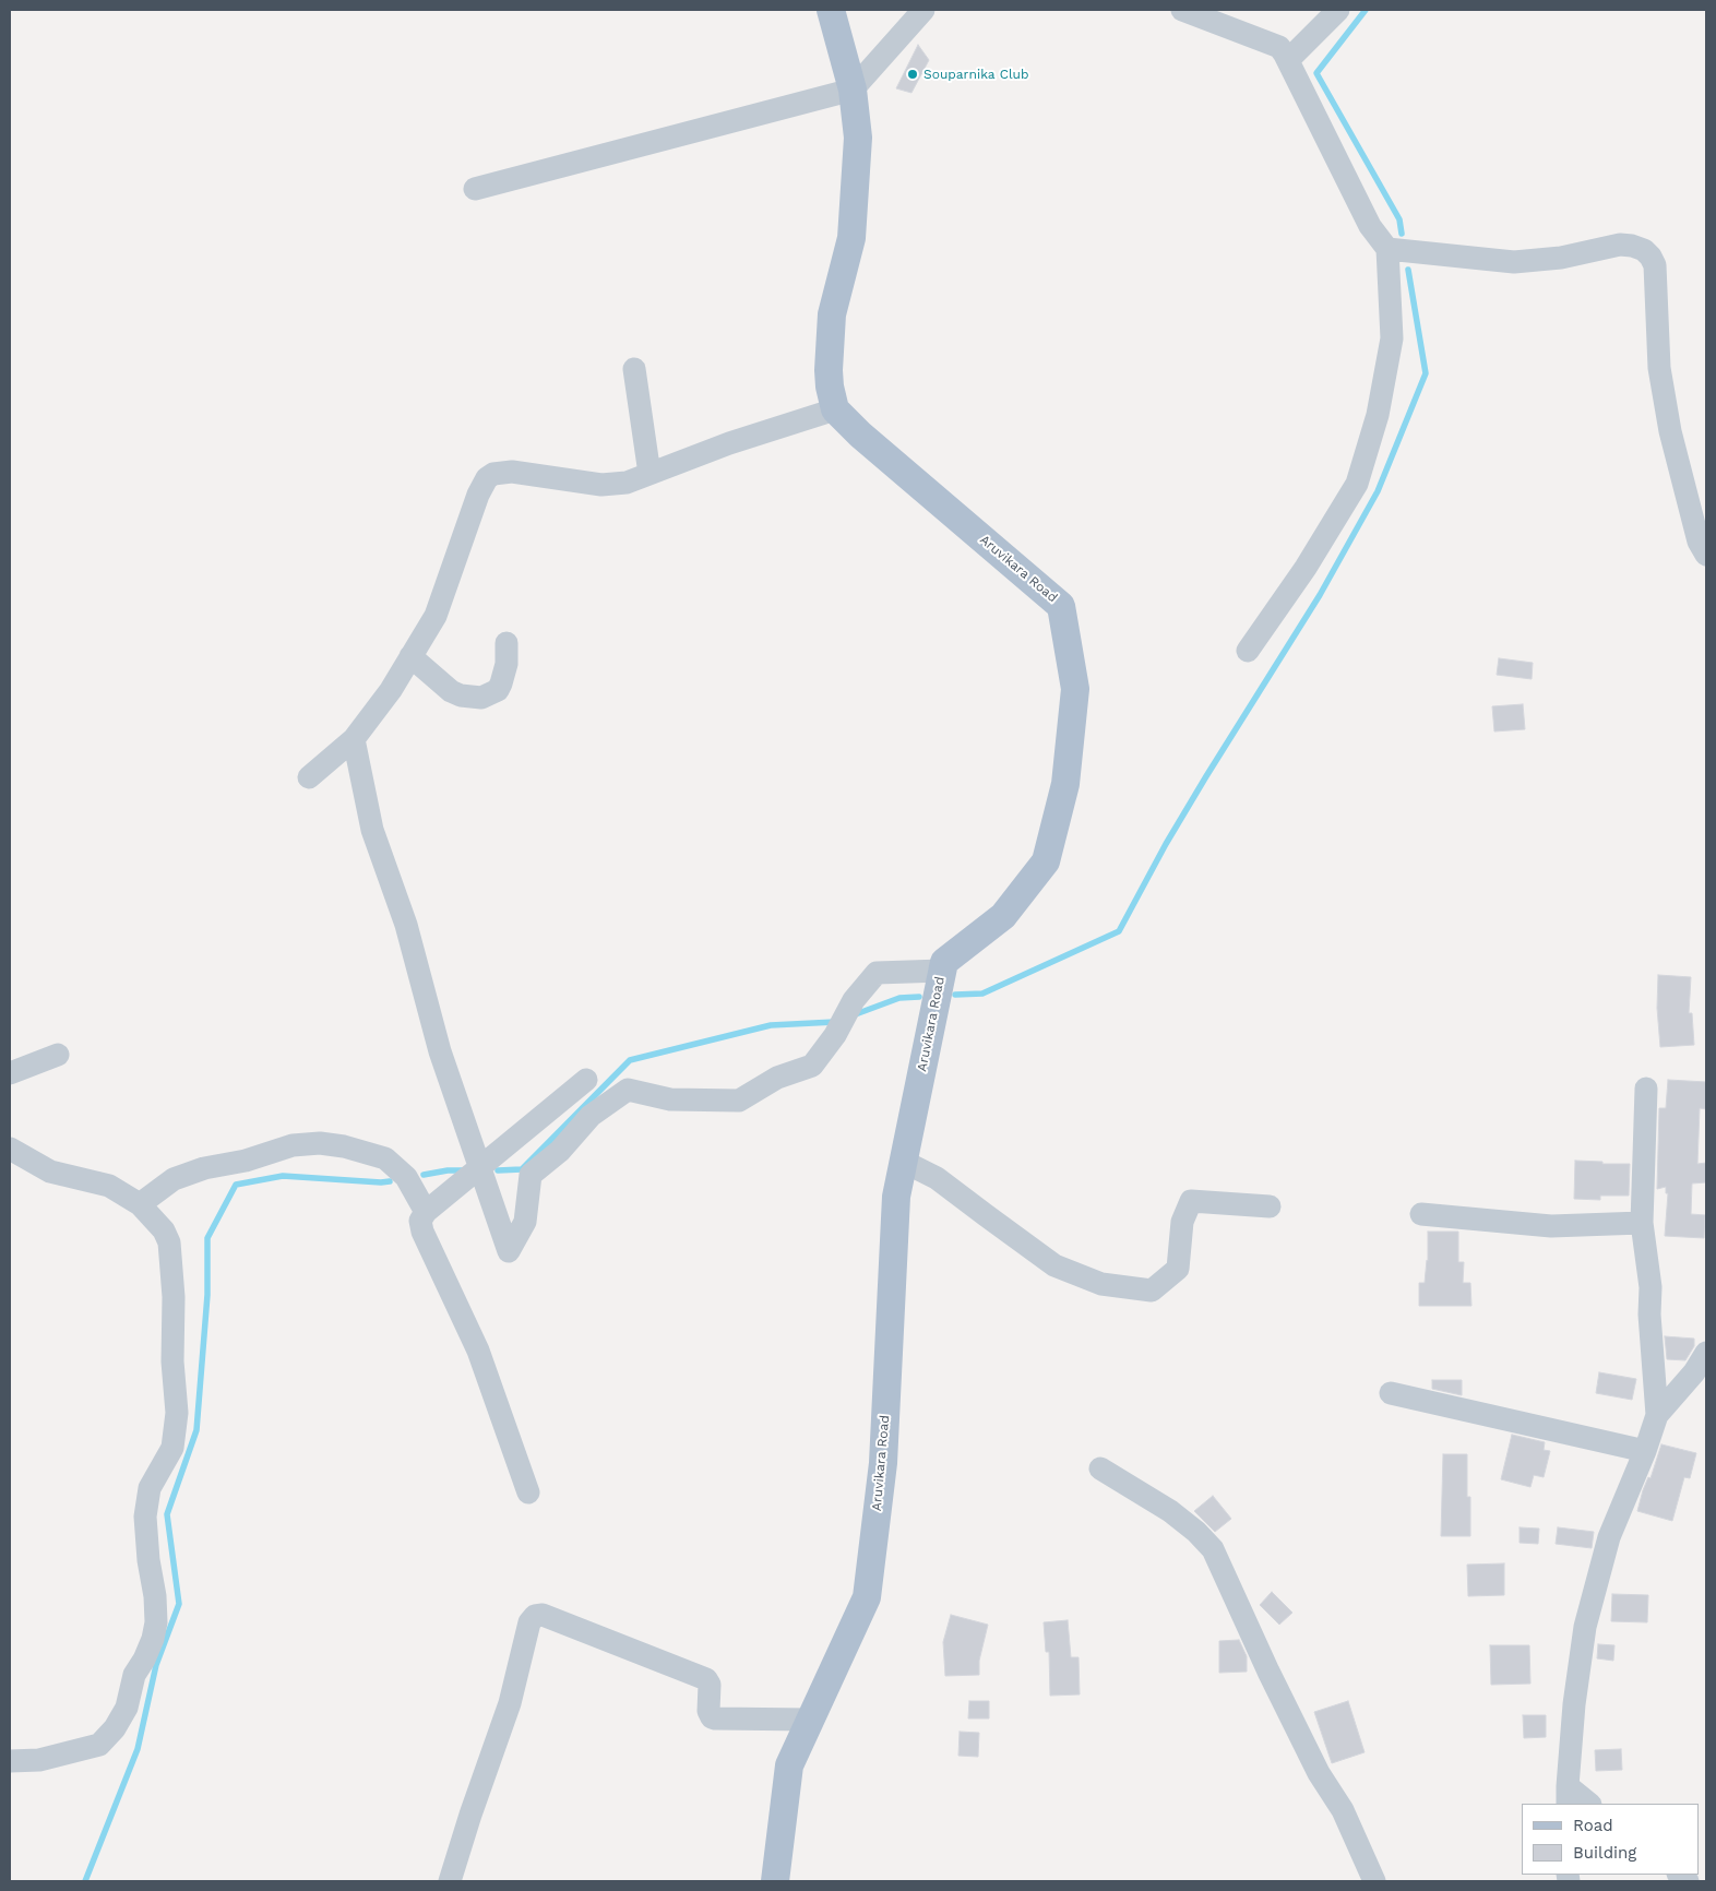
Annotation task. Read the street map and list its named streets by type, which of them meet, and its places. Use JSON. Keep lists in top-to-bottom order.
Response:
{
  "streets": {
    "main road": ["Aruvikara Road"]
  },
  "places": ["Souparnika Club"],
  "legend": ["Road", "Building"]
}
